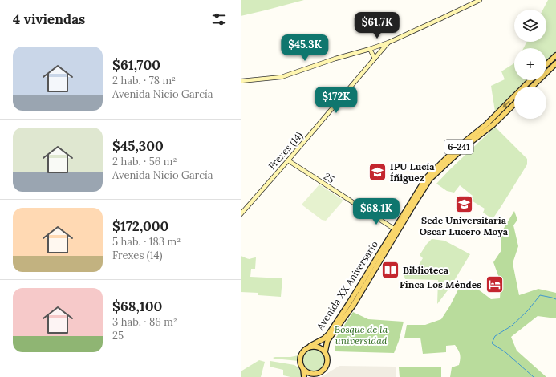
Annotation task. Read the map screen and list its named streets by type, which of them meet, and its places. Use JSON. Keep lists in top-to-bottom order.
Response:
{
  "streets": {
    "main road": [
      "6-241",
      "Frexes (14)",
      "25",
      "Avenida XX Aniversario"
    ]
  },
  "crossings": [
    ["Frexes (14)", "25"],
    ["25", "Avenida XX Aniversario"]
  ],
  "parks": ["Bosque de la universidad"],
  "places": {
    "school or university": ["IPU Lucía Íñiguez", "Sede Universitaria Oscar Lucero Moya"],
    "library": ["Biblioteca"],
    "hotel": ["Finca Los Méndes"]
  },
  "page": {
    "heading": "4 viviendas",
    "map_buttons": ["+", "−"],
    "price": [
      "$61.7K",
      "$45.3K",
      "$172K",
      "$68.1K"
    ],
    "list": [
      {
        "name": "$61,700",
        "note": "2 hab. · 78 m² · Avenida Nicio García"
      },
      {
        "name": "$45,300",
        "note": "2 hab. · 56 m² · Avenida Nicio García"
      },
      {
        "name": "$172,000",
        "note": "5 hab. · 183 m² · Frexes (14)"
      },
      {
        "name": "$68,100",
        "note": "3 hab. · 86 m² · 25"
      }
    ]
  }
}
